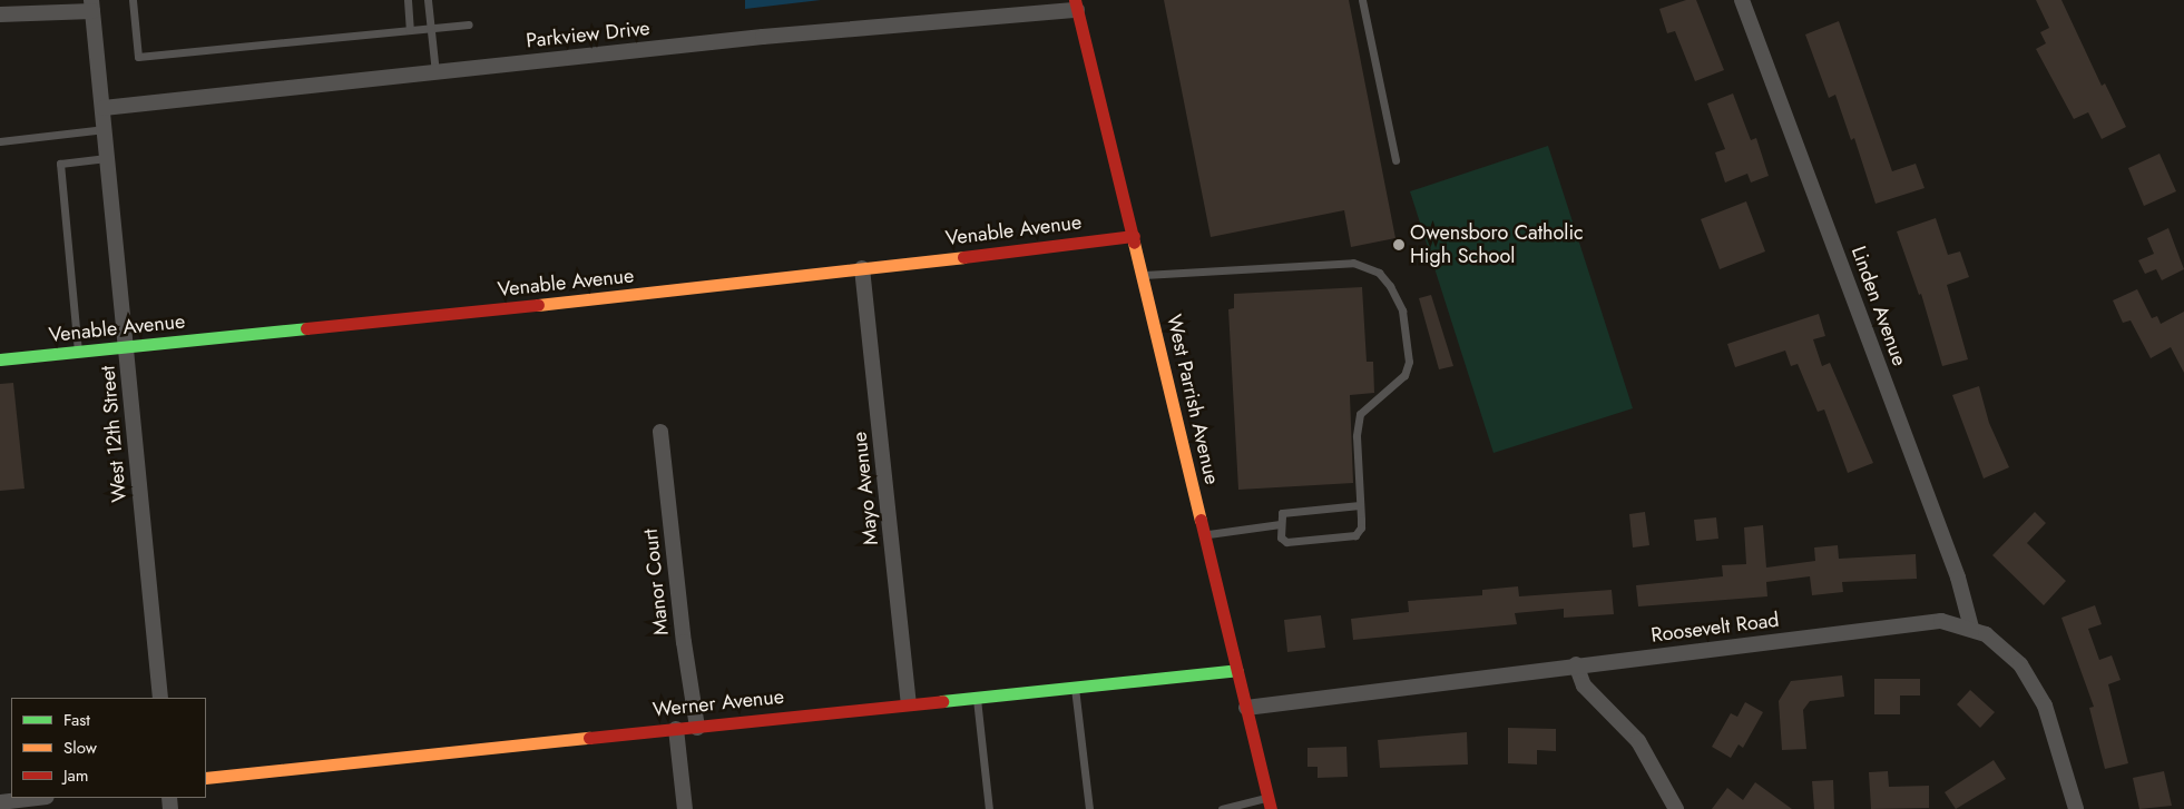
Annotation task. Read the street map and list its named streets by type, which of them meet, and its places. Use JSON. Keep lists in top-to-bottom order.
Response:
{
  "streets": {
    "street": [
      "Parkview Drive",
      "Venable Avenue",
      "Linden Avenue",
      "West Parrish Avenue",
      "West 12th Street",
      "Mayo Avenue",
      "Manor Court",
      "Roosevelt Road",
      "Werner Avenue"
    ]
  },
  "crossings": [
    ["Parkview Drive", "West Parrish Avenue"],
    ["Parkview Drive", "West 12th Street"],
    ["Venable Avenue", "West Parrish Avenue"],
    ["Venable Avenue", "West 12th Street"],
    ["Venable Avenue", "Mayo Avenue"],
    ["Linden Avenue", "Roosevelt Road"],
    ["West Parrish Avenue", "Roosevelt Road"],
    ["West Parrish Avenue", "Werner Avenue"],
    ["Mayo Avenue", "Werner Avenue"],
    ["Manor Court", "Werner Avenue"]
  ],
  "places": ["Owensboro Catholic High School"],
  "legend": ["Fast", "Slow", "Jam"]
}
